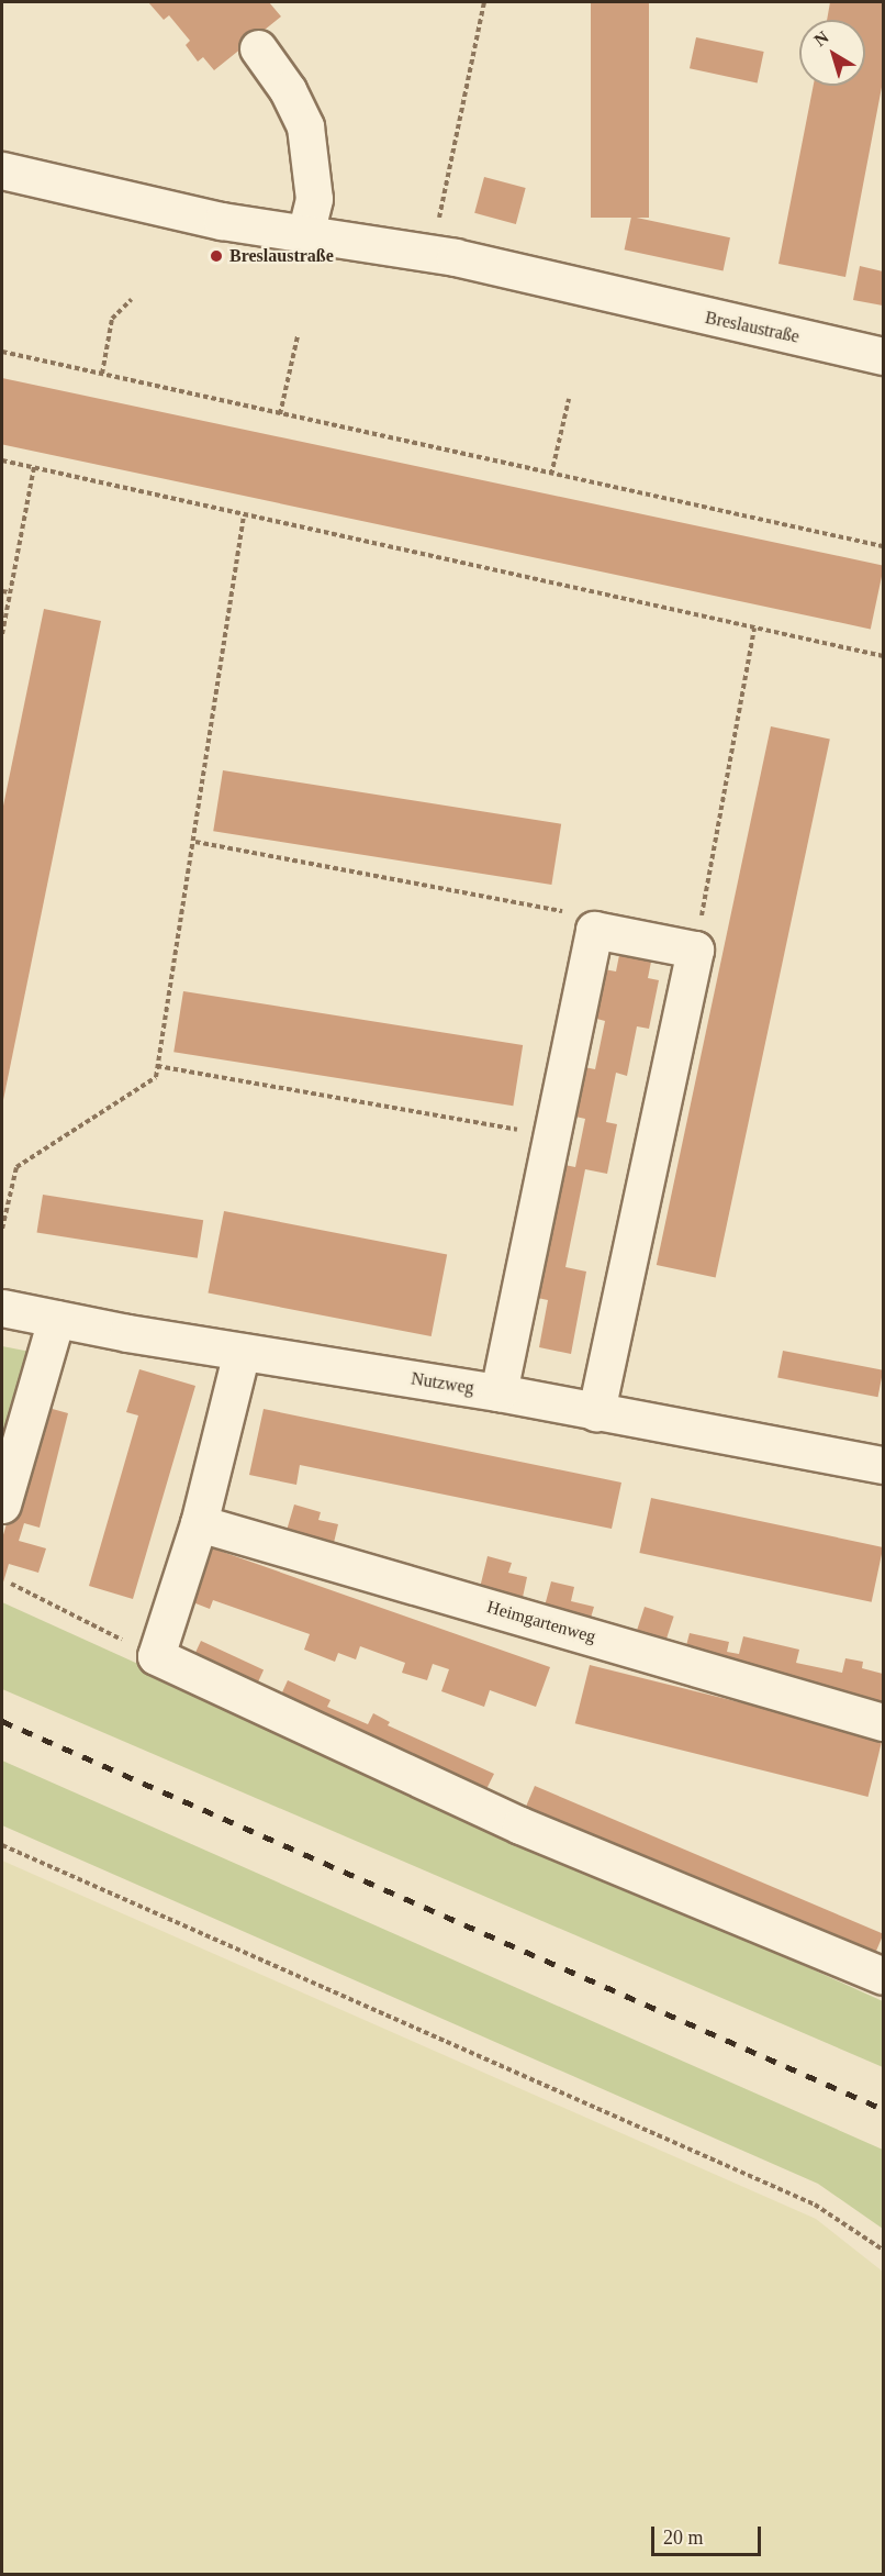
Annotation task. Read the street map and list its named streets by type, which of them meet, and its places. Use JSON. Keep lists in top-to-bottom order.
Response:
{
  "streets": {
    "street": ["Breslaustraße", "Nutzweg", "Heimgartenweg"]
  },
  "places": ["Breslaustraße"],
  "scale_bar": "20 m",
  "north": "top left"
}
